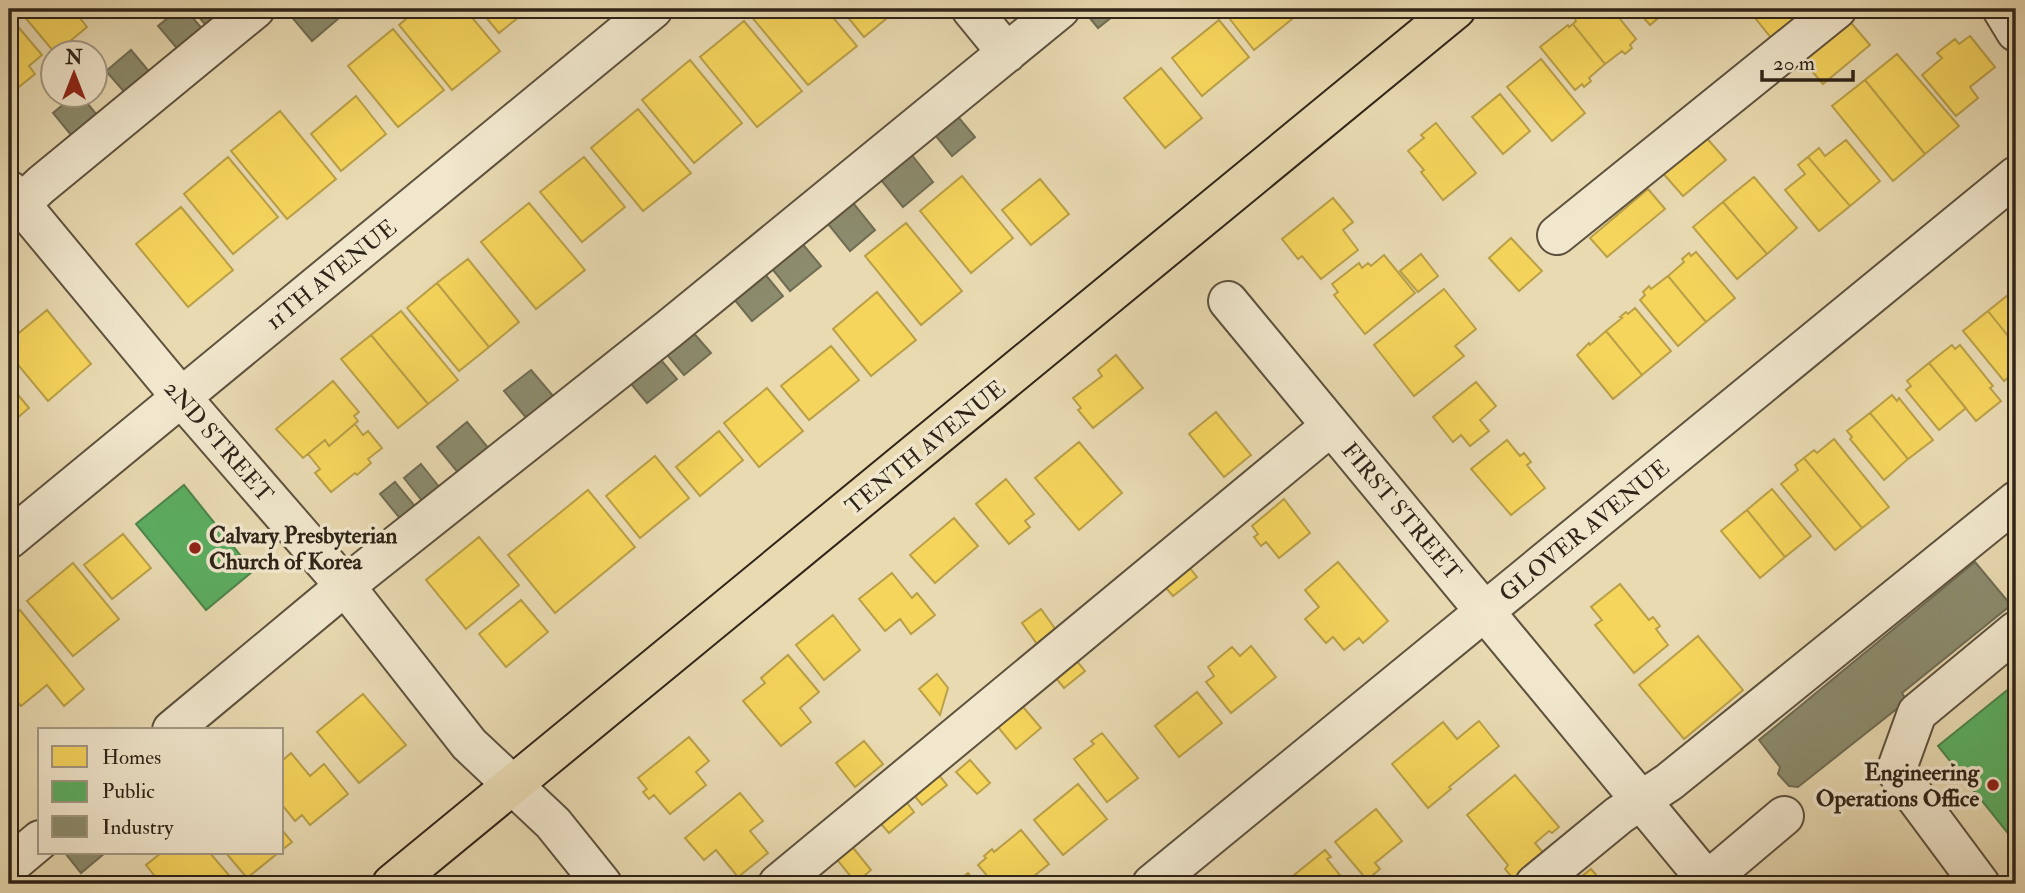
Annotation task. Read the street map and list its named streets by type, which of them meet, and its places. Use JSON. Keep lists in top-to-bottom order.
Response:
{
  "streets": {
    "main road": ["TENTH AVENUE"],
    "street": [
      "11TH AVENUE",
      "2ND STREET",
      "FIRST STREET",
      "GLOVER AVENUE"
    ]
  },
  "crossings": [
    ["11TH AVENUE", "2ND STREET"],
    ["2ND STREET", "TENTH AVENUE"],
    ["FIRST STREET", "GLOVER AVENUE"]
  ],
  "places": ["Calvary Presbyterian Church of Korea", "Engineering Operations Office"],
  "legend": ["Homes", "Public", "Industry"],
  "scale_bar": "20 m",
  "north": "top"
}
